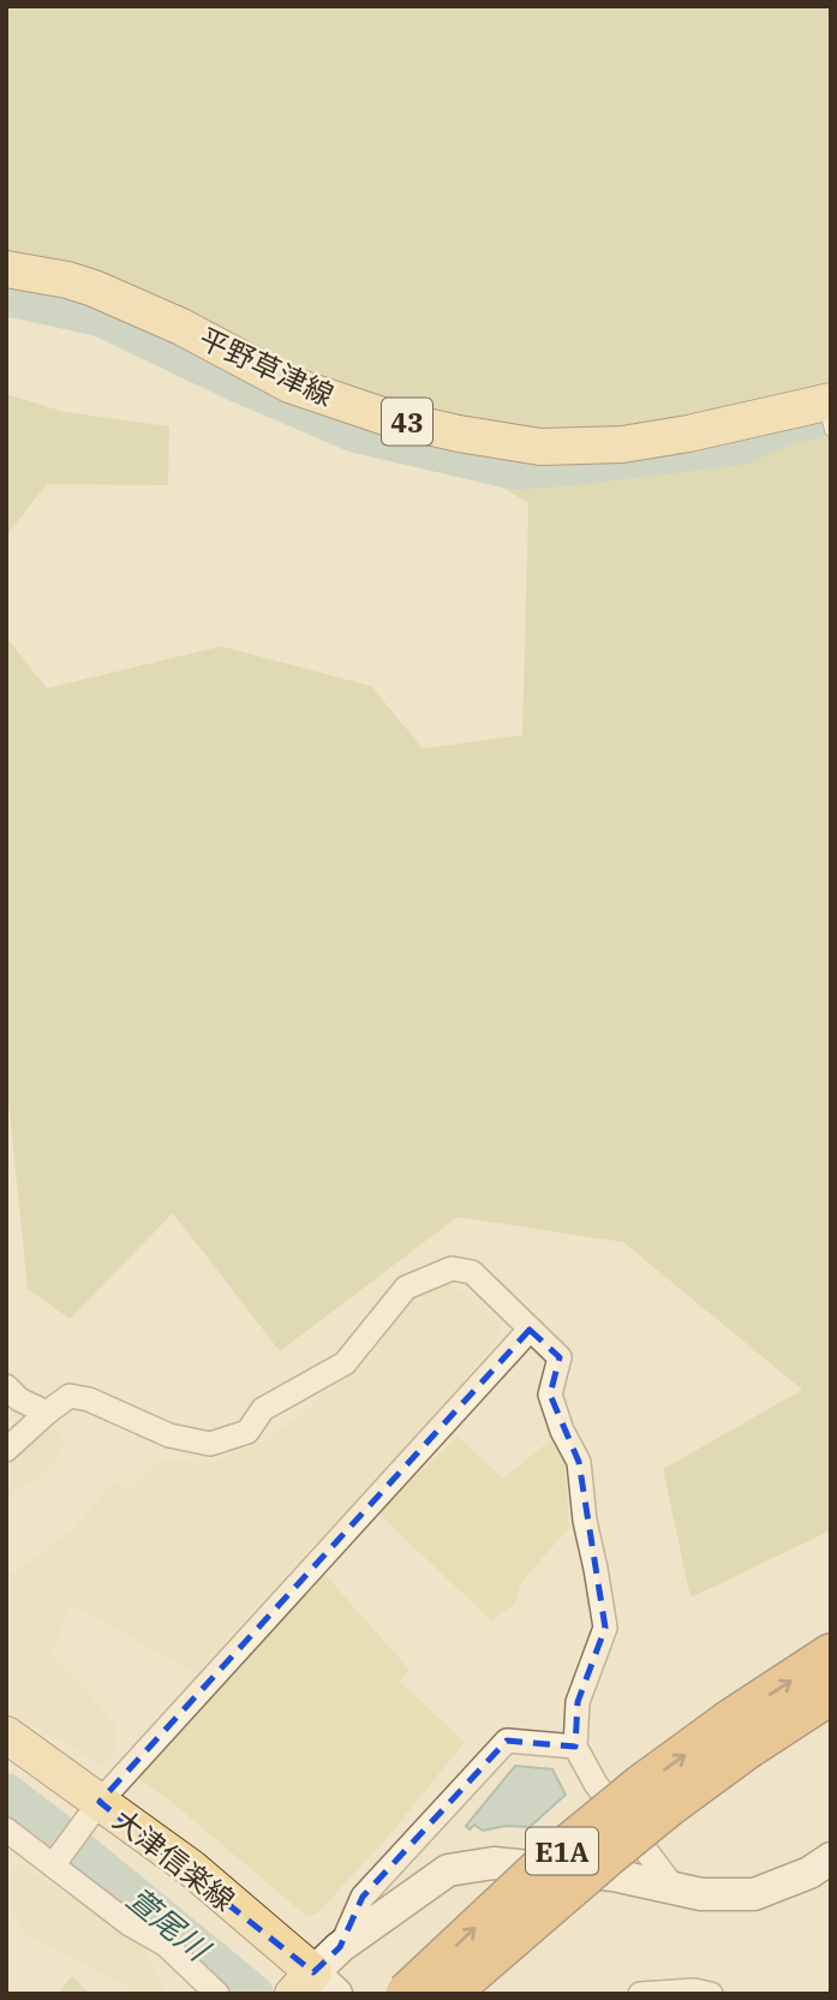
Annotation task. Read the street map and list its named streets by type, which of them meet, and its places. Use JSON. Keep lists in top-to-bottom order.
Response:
{
  "streets": {
    "highway": ["E1A"],
    "main road": ["平野草津線", "43", "大津信楽線"]
  },
  "water": ["萱尾川"]
}
